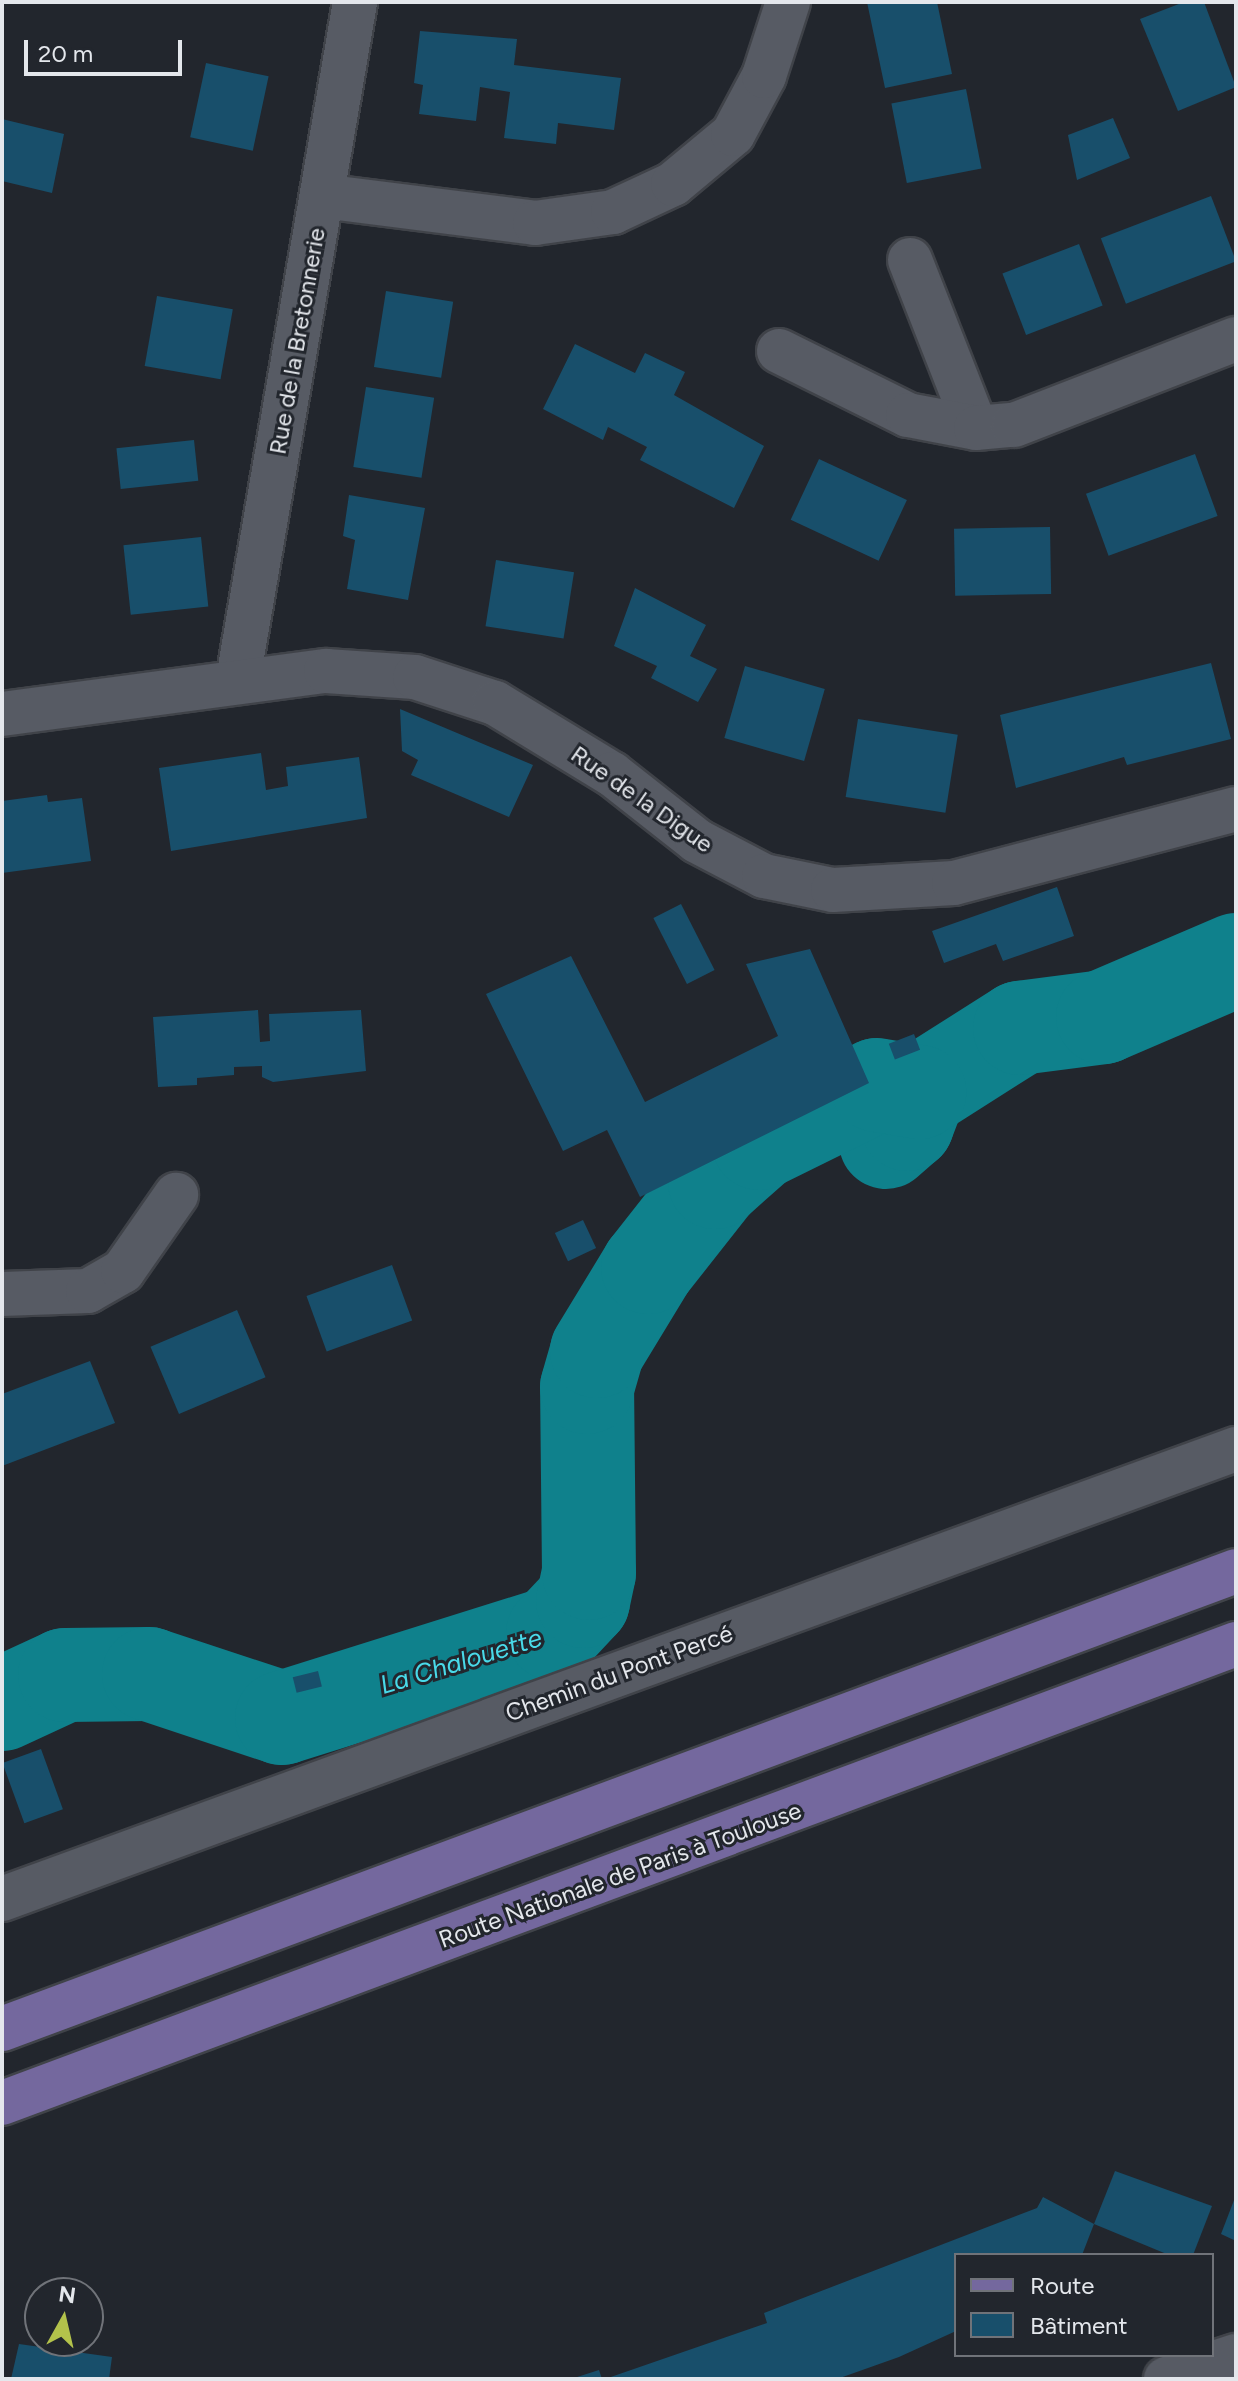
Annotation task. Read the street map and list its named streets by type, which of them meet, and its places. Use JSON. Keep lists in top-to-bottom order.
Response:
{
  "streets": {
    "main road": ["Route Nationale de Paris à Toulouse"],
    "street": ["Rue de la Bretonnerie", "Rue de la Digue", "Chemin du Pont Percé"]
  },
  "crossings": [
    ["Rue de la Bretonnerie", "Rue de la Digue"]
  ],
  "water": ["La Chalouette"],
  "legend": ["Route", "Bâtiment"],
  "scale_bar": "20 m",
  "north": "top"
}
